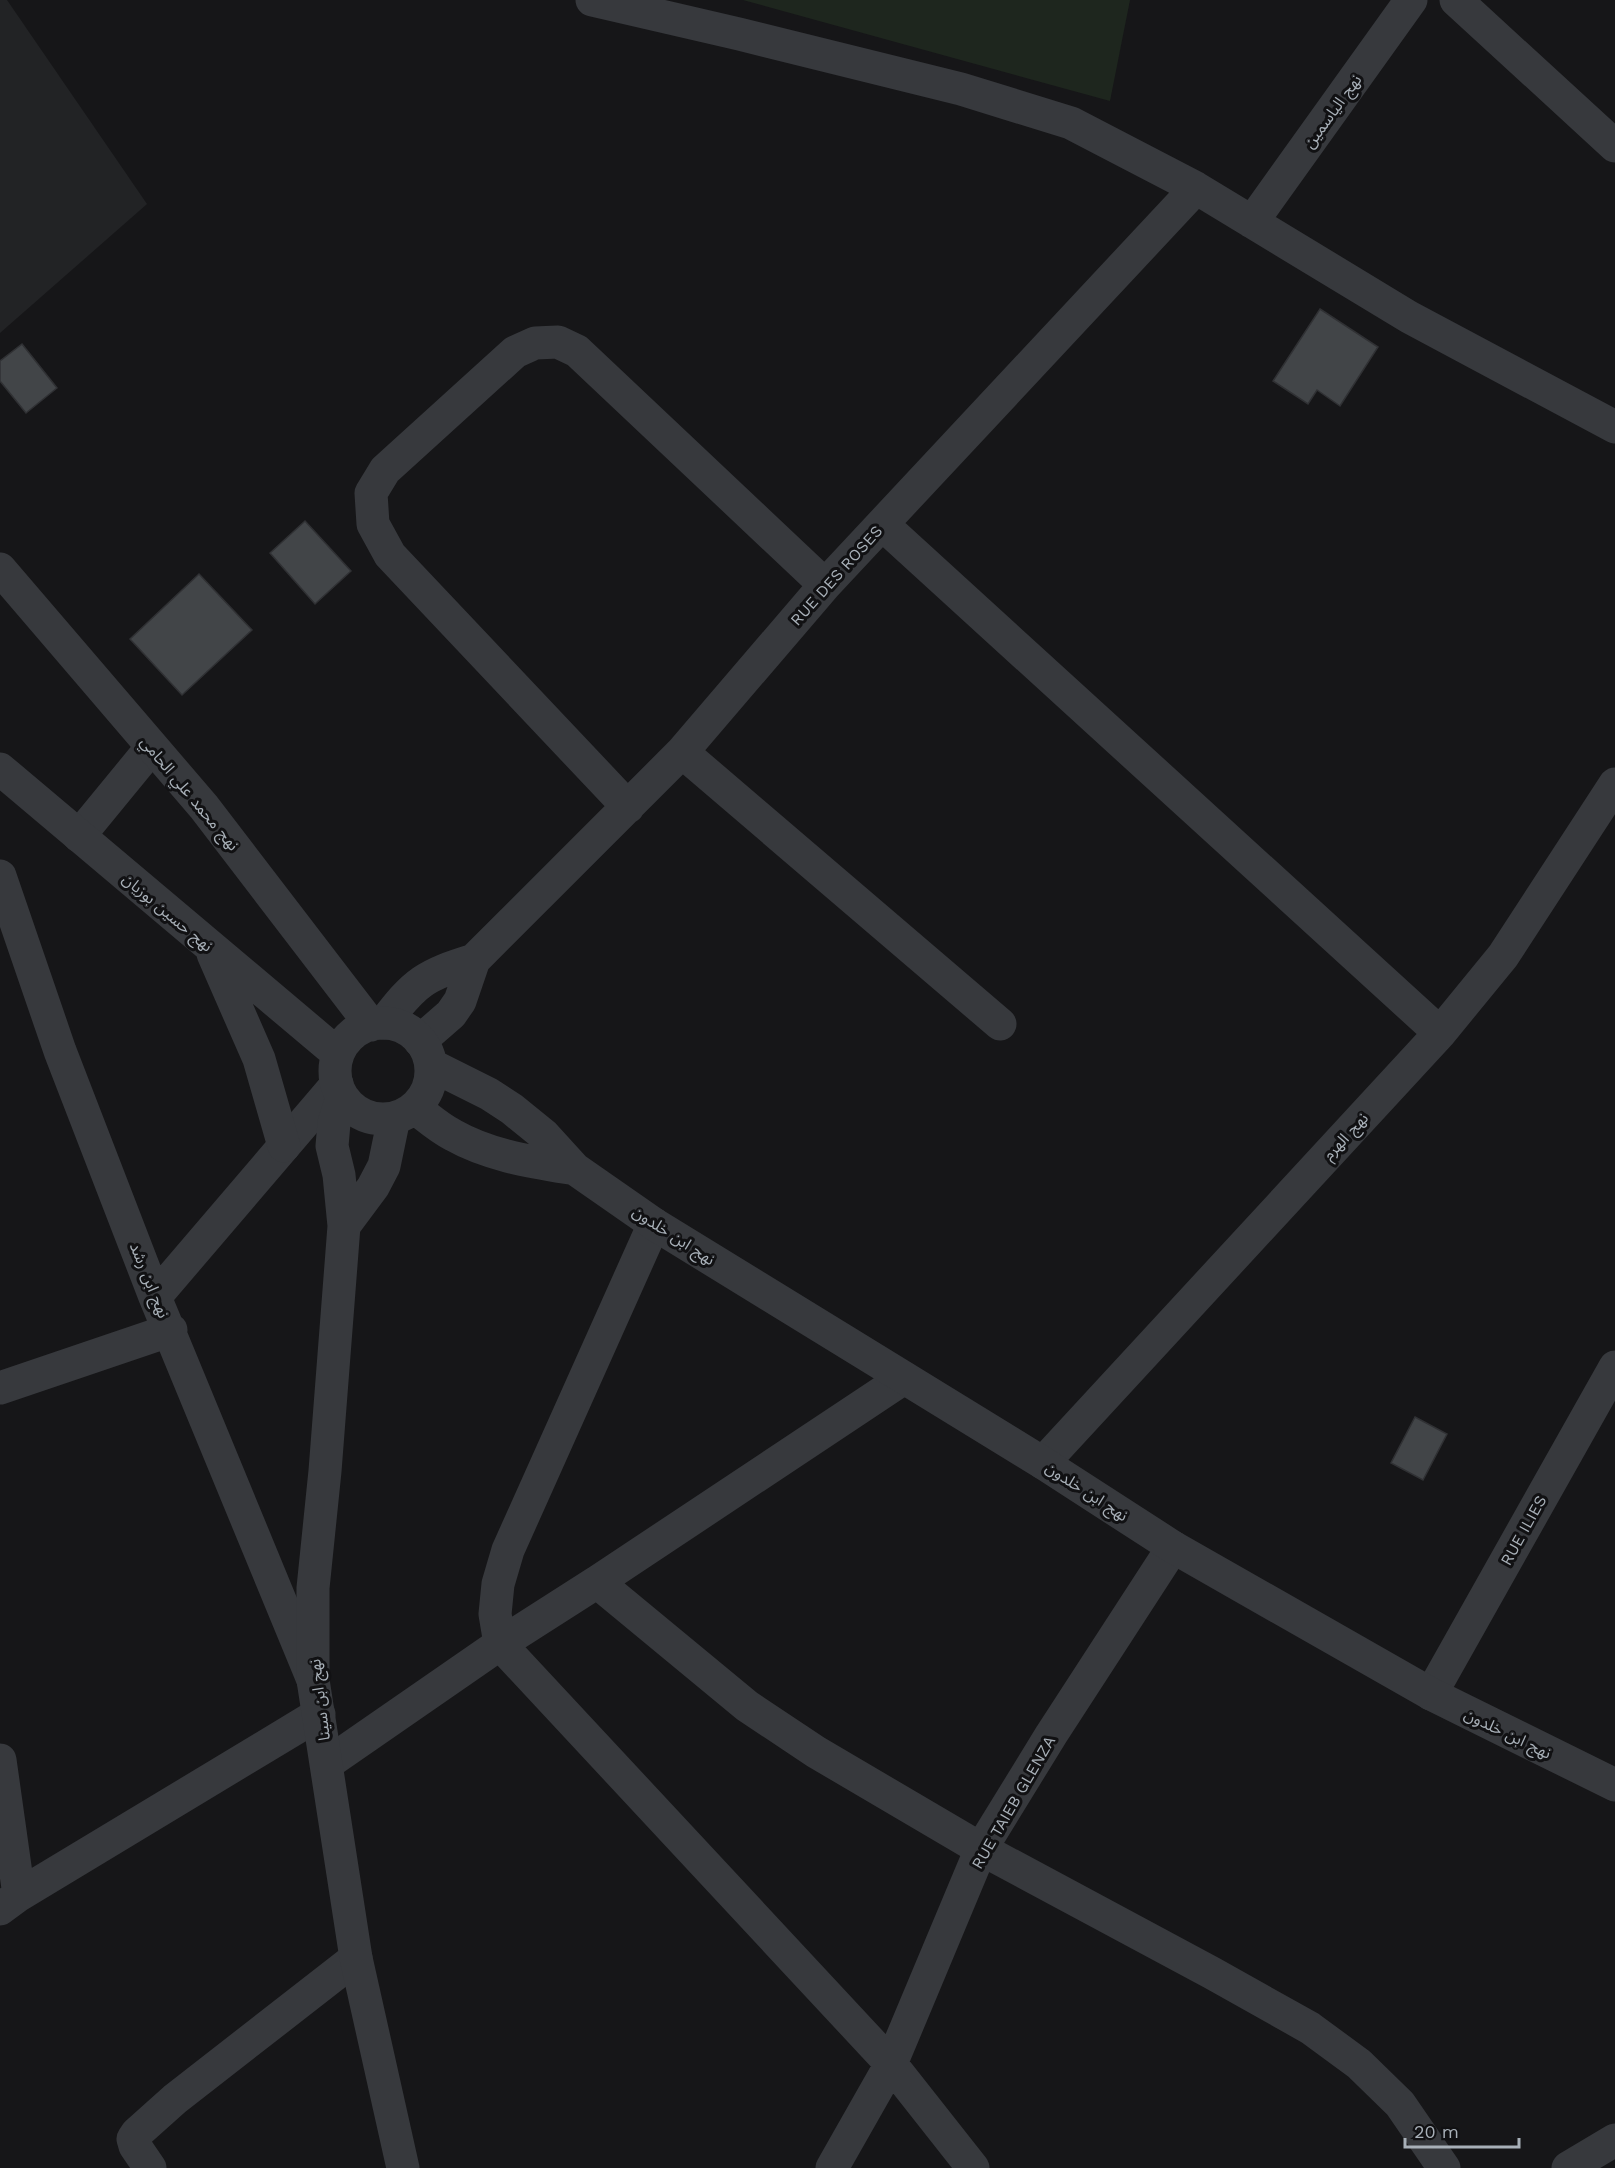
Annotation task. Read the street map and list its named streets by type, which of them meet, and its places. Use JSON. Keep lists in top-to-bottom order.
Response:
{
  "streets": {
    "street": [
      "نهج الياسمين",
      "RUE DES ROSES",
      "نهج محمد علي الحامي",
      "نهج حسين بوزيان",
      "نهج الهرم",
      "نهج ابن خلدون",
      "نهج ابن رشد",
      "RUE ILIES",
      "نهج ابن سينا",
      "RUE TAIEB GLENZA"
    ]
  },
  "crossings": [
    ["RUE DES ROSES", "نهج محمد علي الحامي"],
    ["RUE DES ROSES", "نهج حسين بوزيان"],
    ["RUE DES ROSES", "نهج ابن خلدون"],
    ["RUE DES ROSES", "نهج ابن سينا"],
    ["نهج محمد علي الحامي", "نهج حسين بوزيان"],
    ["نهج محمد علي الحامي", "نهج ابن خلدون"],
    ["نهج محمد علي الحامي", "نهج ابن سينا"],
    ["نهج حسين بوزيان", "نهج ابن خلدون"],
    ["نهج حسين بوزيان", "نهج ابن سينا"],
    ["نهج الهرم", "نهج ابن خلدون"],
    ["نهج ابن خلدون", "RUE ILIES"],
    ["نهج ابن خلدون", "نهج ابن سينا"],
    ["نهج ابن خلدون", "RUE TAIEB GLENZA"],
    ["نهج ابن رشد", "نهج ابن سينا"]
  ],
  "scale_bar": "20 m"
}
